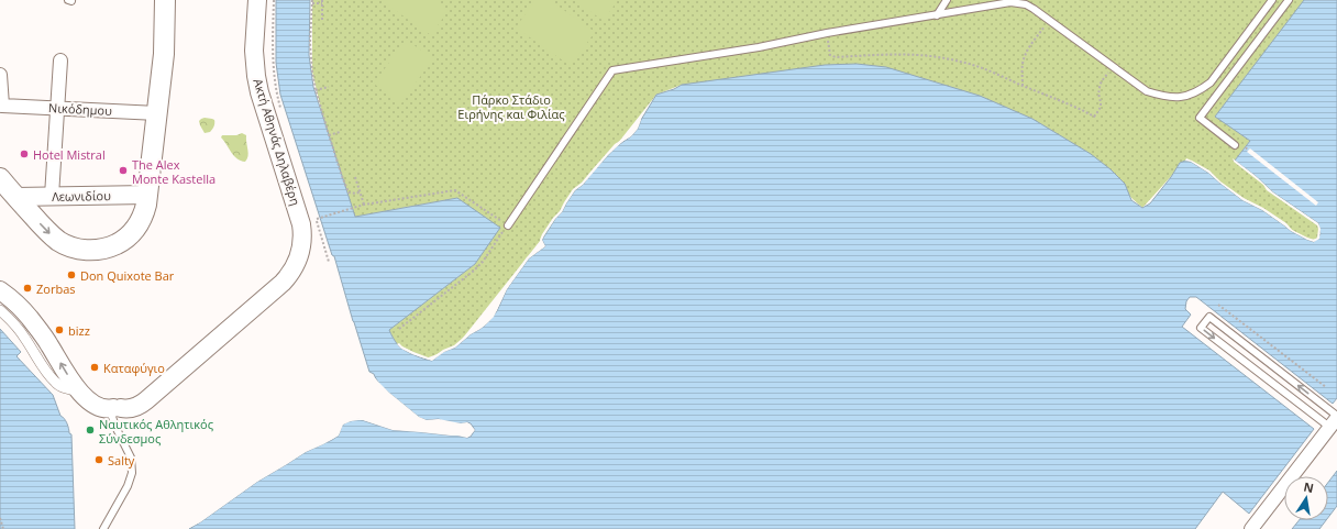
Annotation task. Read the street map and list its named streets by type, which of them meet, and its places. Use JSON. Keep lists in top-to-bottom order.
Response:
{
  "streets": {
    "street": ["Νικόδημου", "Ακτή Αθηνάς Δηλαβέρη", "Λεωνιδίου"]
  },
  "parks": ["Πάρκο Στάδιο Ειρήνης και Φιλίας"],
  "places": [
    "Hotel Mistral",
    "The Alex Monte Kastella",
    "Don Quixote Bar",
    "Zorbas",
    "bizz",
    "Καταφύγιο",
    "Ναυτικός Αθλητικός Σύνδεσμος",
    "Salty"
  ],
  "north": "top"
}
